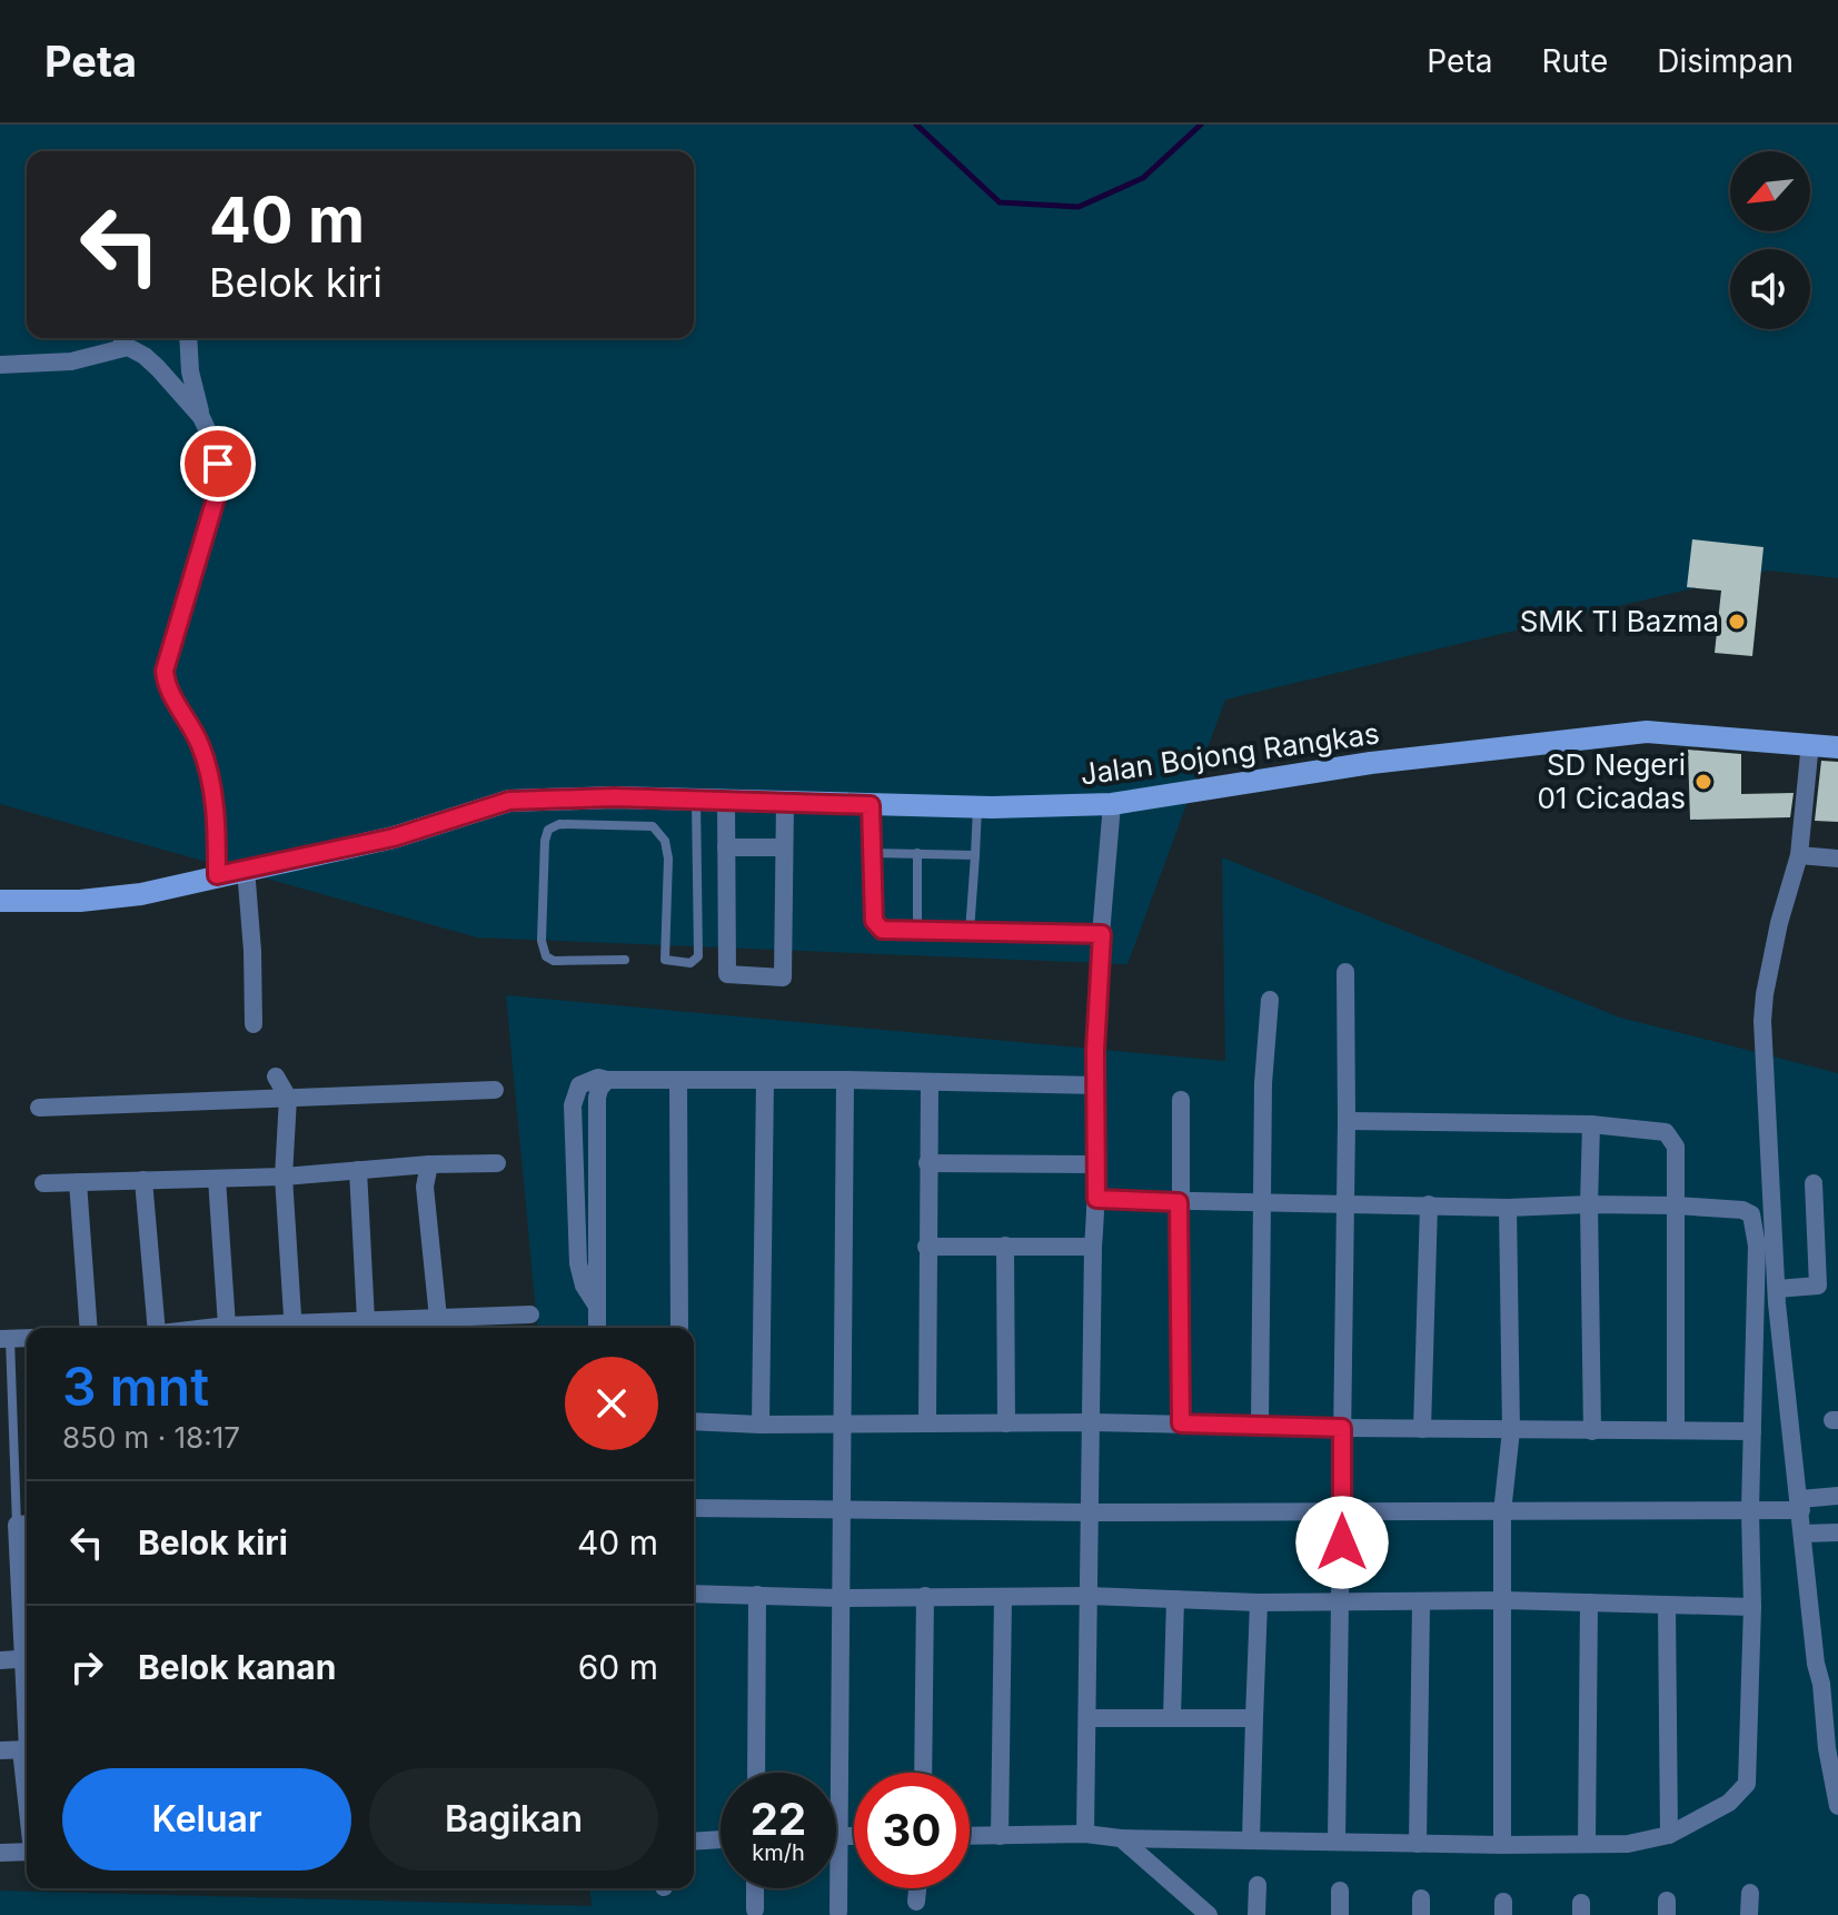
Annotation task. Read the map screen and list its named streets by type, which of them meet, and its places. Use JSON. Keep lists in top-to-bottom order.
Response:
{
  "streets": {
    "main road": ["Jalan Bojong Rangkas"]
  },
  "places": ["SMK TI Bazma", "SD Negeri 01 Cicadas"],
  "north": "bottom left",
  "page": {
    "header": "Peta",
    "nav": ["Peta", "Rute", "Disimpan"],
    "turn": ["40 m", "Belok kiri"],
    "heading": ["3 mnt", "850 m · 18:17"],
    "list": [
      {
        "name": "Belok kiri",
        "value": "40 m"
      },
      {
        "name": "Belok kanan",
        "value": "60 m"
      }
    ],
    "buttons": ["Keluar", "Bagikan"],
    "speed": "22 km/h",
    "limit": "30"
  }
}
